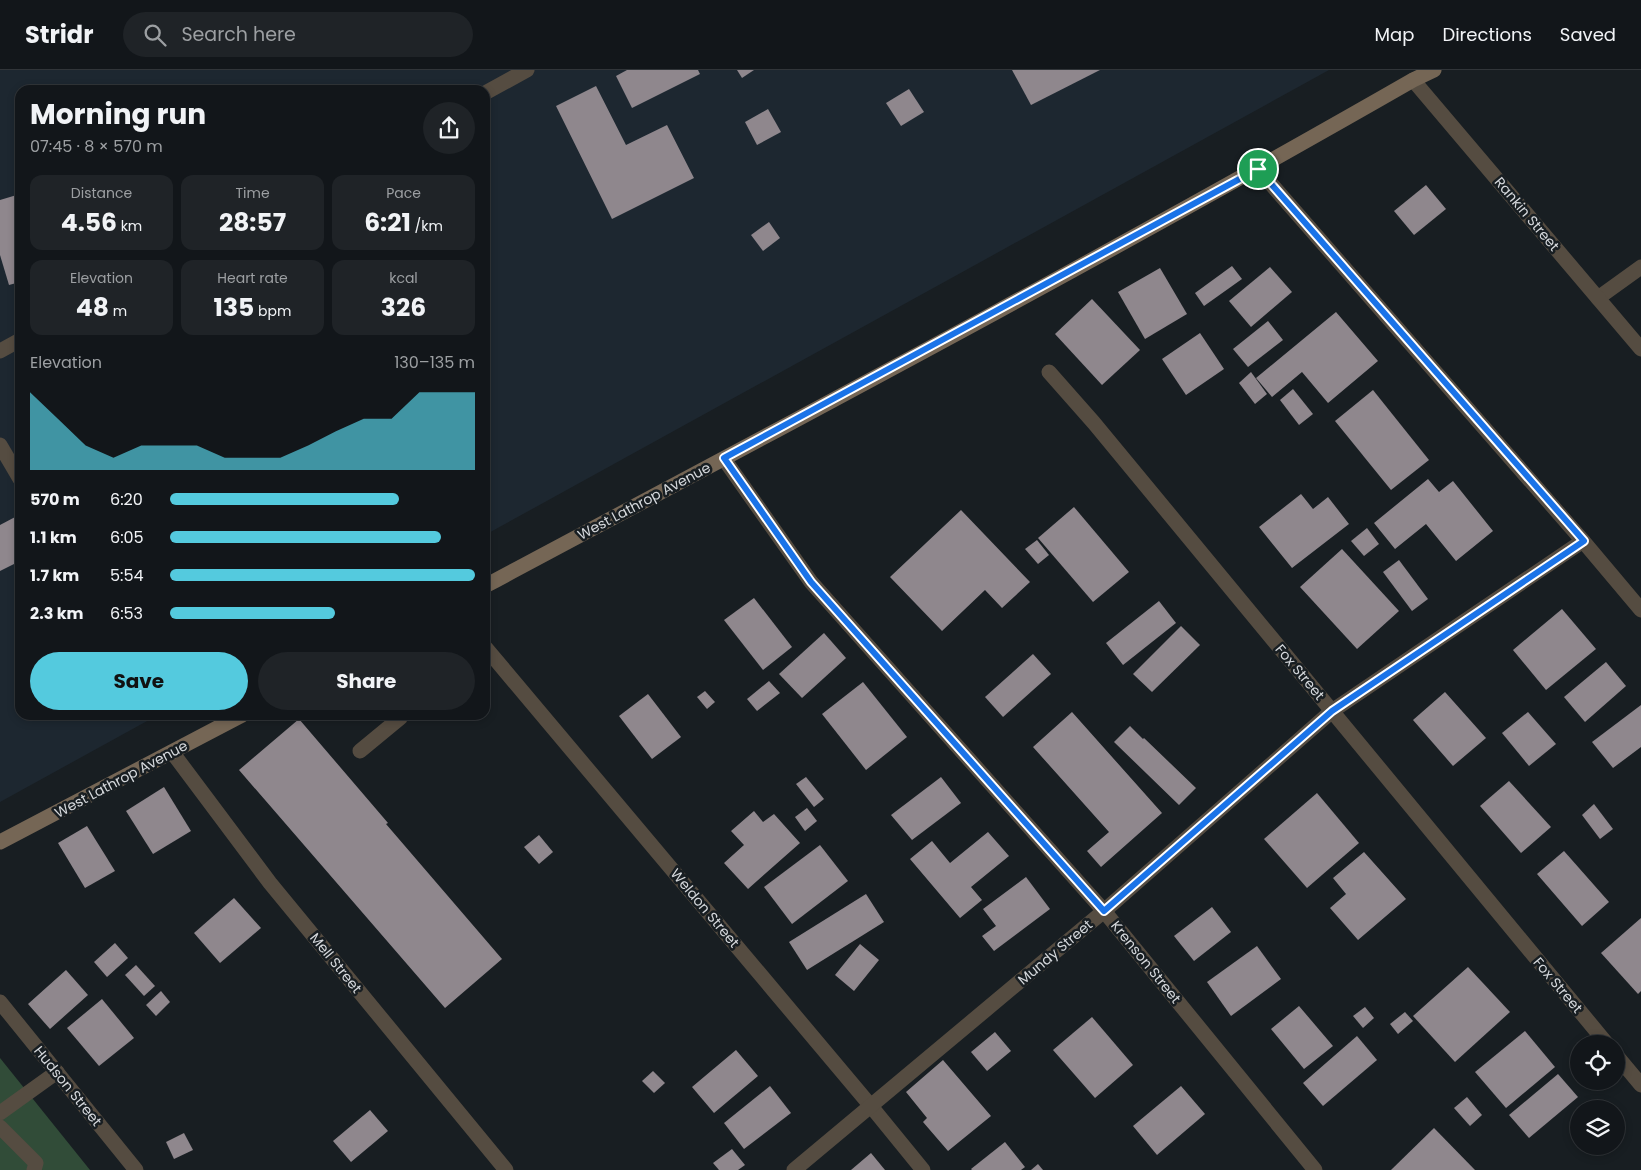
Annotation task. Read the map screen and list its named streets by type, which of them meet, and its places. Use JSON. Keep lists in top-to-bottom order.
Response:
{
  "streets": {
    "street": [
      "Rankin Street",
      "West Lathrop Avenue",
      "Fox Street",
      "Weldon Street",
      "Mundy Street",
      "Krenson Street",
      "Mell Street",
      "Hudson Street"
    ]
  },
  "crossings": [
    ["Rankin Street", "West Lathrop Avenue"],
    ["West Lathrop Avenue", "Krenson Street"],
    ["West Lathrop Avenue", "Mell Street"],
    ["Fox Street", "Mundy Street"],
    ["Weldon Street", "Mundy Street"],
    ["Mundy Street", "Krenson Street"]
  ],
  "page": {
    "header": "Stridr",
    "search": "Search here",
    "nav": ["Map", "Directions", "Saved"],
    "heading": ["Morning run", "07:45 · 8 × 570 m"],
    "stats": [
      ["Distance", "4.56 km"],
      ["Time", "28:57"],
      ["Pace", "6:21 /km"],
      ["Elevation", "48 m"],
      ["Heart rate", "135 bpm"],
      ["kcal", "326"]
    ],
    "chart": ["Elevation", "130–135 m"],
    "list": [
      {
        "name": "570 m",
        "note": "6:20"
      },
      {
        "name": "1.1 km",
        "note": "6:05"
      },
      {
        "name": "1.7 km",
        "note": "5:54"
      },
      {
        "name": "2.3 km",
        "note": "6:53"
      }
    ],
    "buttons": ["Save", "Share"]
  }
}
